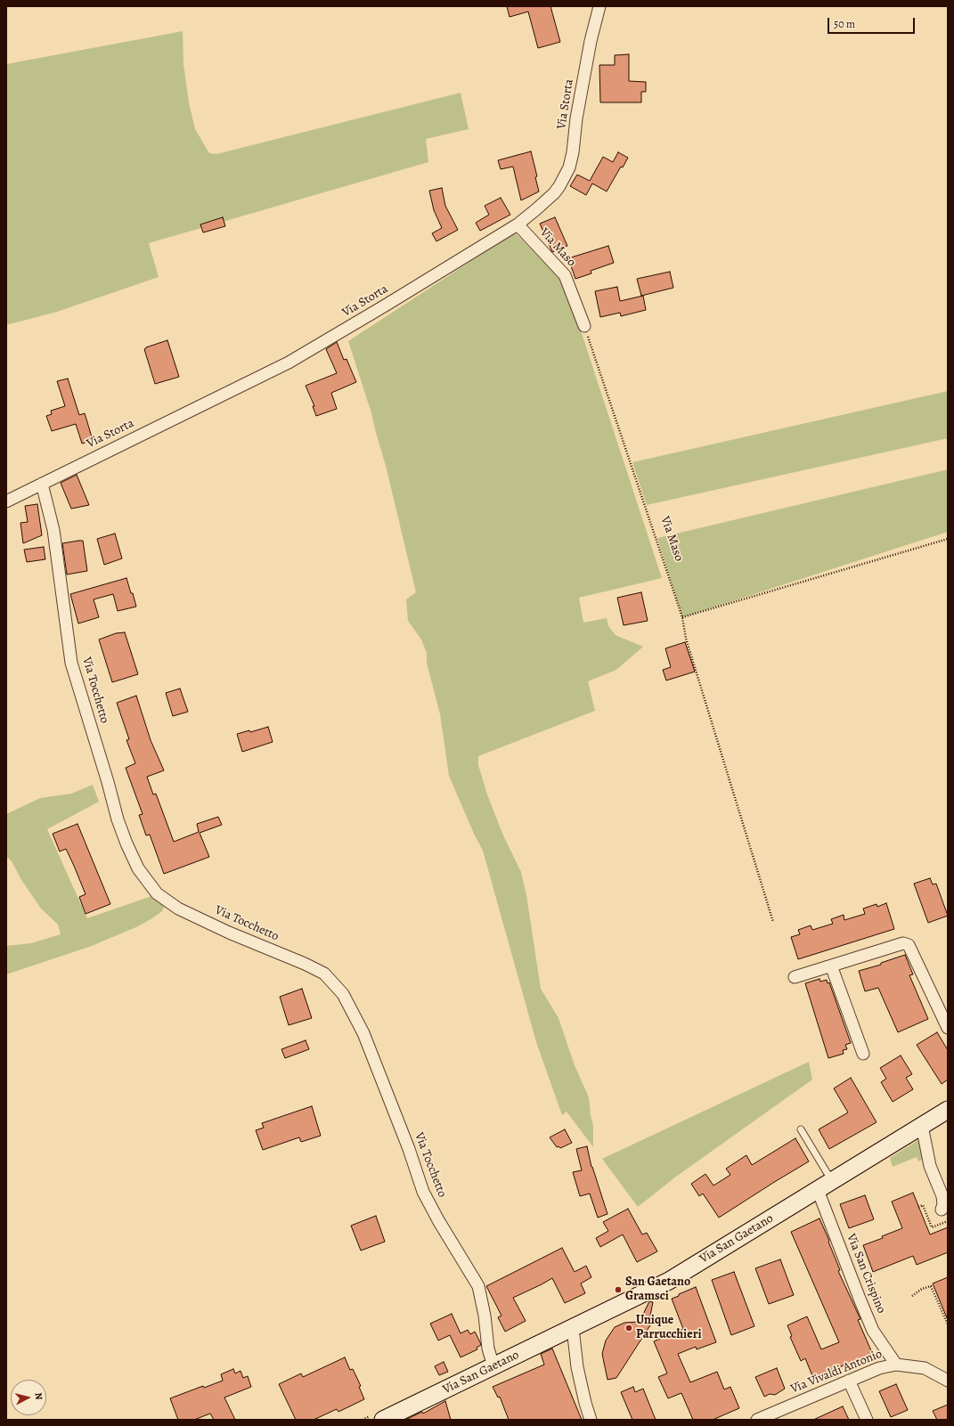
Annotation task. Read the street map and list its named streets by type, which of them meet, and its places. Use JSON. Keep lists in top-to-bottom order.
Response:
{
  "streets": {
    "street": [
      "Via Storta",
      "Via Maso",
      "Via Tocchetto",
      "Via San Gaetano",
      "Via San Crispino",
      "Via Vivaldi Antonio"
    ]
  },
  "crossings": [
    ["Via Storta", "Via Maso"],
    ["Via Storta", "Via Tocchetto"],
    ["Via Tocchetto", "Via San Gaetano"],
    ["Via San Gaetano", "Via San Crispino"],
    ["Via San Crispino", "Via Vivaldi Antonio"]
  ],
  "places": ["San Gaetano Gramsci", "Unique Parrucchieri"],
  "scale_bar": "50 m",
  "north": "right"
}
